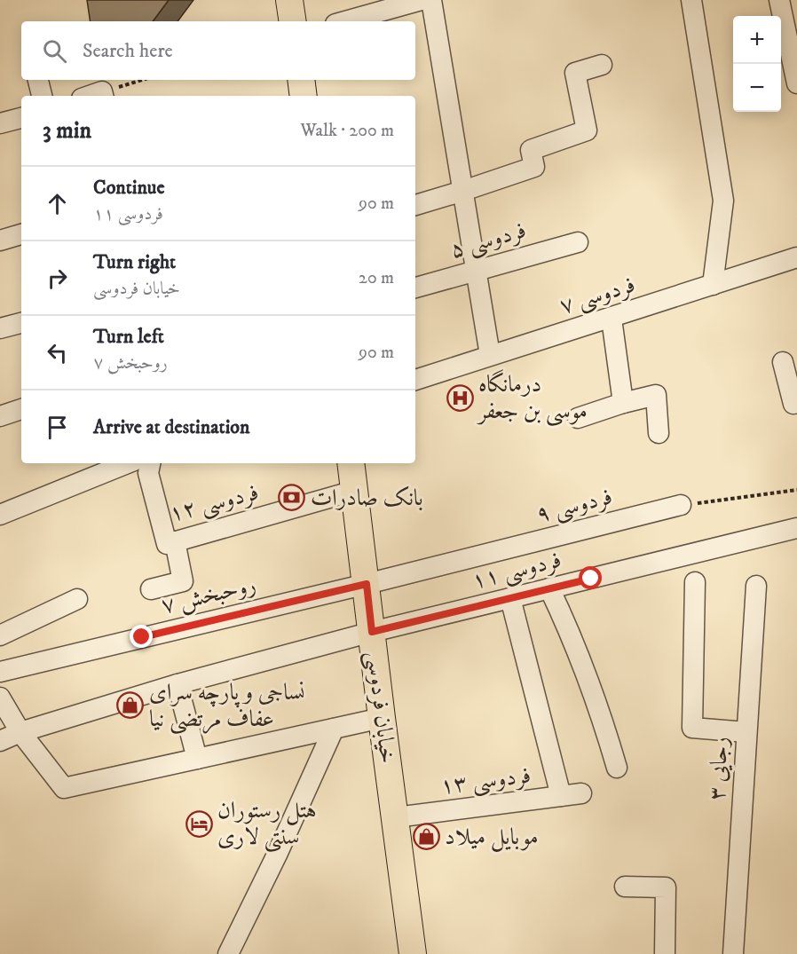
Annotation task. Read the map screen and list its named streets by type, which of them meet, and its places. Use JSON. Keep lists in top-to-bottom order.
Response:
{
  "streets": {
    "main road": ["خیابان فردوسی"],
    "street": [
      "فردوسی ۵",
      "فردوسی ۷",
      "فردوسی ۱۲",
      "فردوسی ۹",
      "فردوسی ۱۱",
      "روحبخش ۷",
      "رجایی ۳",
      "فردوسی ۱۳"
    ]
  },
  "crossings": [
    ["فردوسی ۱۲", "خیابان فردوسی"],
    ["فردوسی ۹", "روحبخش ۷"],
    ["فردوسی ۹", "خیابان فردوسی"],
    ["فردوسی ۱۱", "خیابان فردوسی"],
    ["فردوسی ۱۱", "فردوسی ۱۳"],
    ["روحبخش ۷", "خیابان فردوسی"],
    ["خیابان فردوسی", "فردوسی ۱۳"]
  ],
  "places": {
    "hospital": ["درمانگاه موسی بن جعفر"],
    "bank": ["بانک صادرات"],
    "shop": ["نساجی و پارچه سرای عفاف مرتضی نیا", "موبایل میلاد"],
    "hotel": ["هتل رستوران سنتی لاری"]
  },
  "page": {
    "map_buttons": ["+", "−"],
    "search": "Search here",
    "heading": ["3 min", "Walk · 200 m"],
    "list": [
      ["Continue", "فردوسی ۱۱", "90 m"],
      ["Turn right", "خیابان فردوسی", "20 m"],
      ["Turn left", "روحبخش ۷", "90 m"],
      "Arrive at destination"
    ]
  }
}
